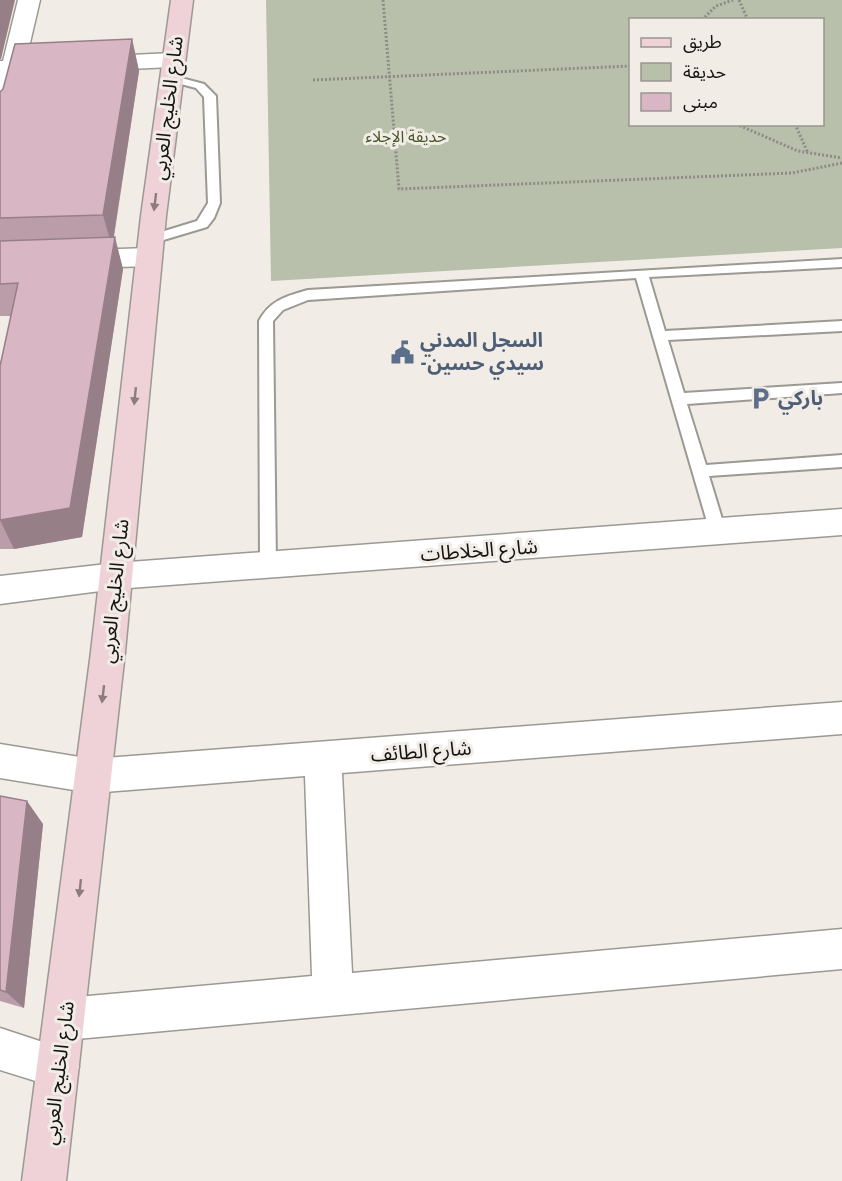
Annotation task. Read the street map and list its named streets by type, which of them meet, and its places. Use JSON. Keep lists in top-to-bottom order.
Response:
{
  "streets": {
    "main road": ["شارع الخليج العربي"],
    "street": ["شارع الخلاطات", "شارع الطائف"]
  },
  "crossings": [
    ["شارع الخليج العربي", "شارع الخلاطات"],
    ["شارع الخليج العربي", "شارع الطائف"]
  ],
  "one_way": ["شارع الخليج العربي"],
  "parks": ["حديقة الإجلاء"],
  "places": {
    "public building": ["السجل المدني -سيدي حسين"],
    "parking": ["باركي"]
  },
  "legend": ["طريق", "حديقة", "مبنى"]
}
